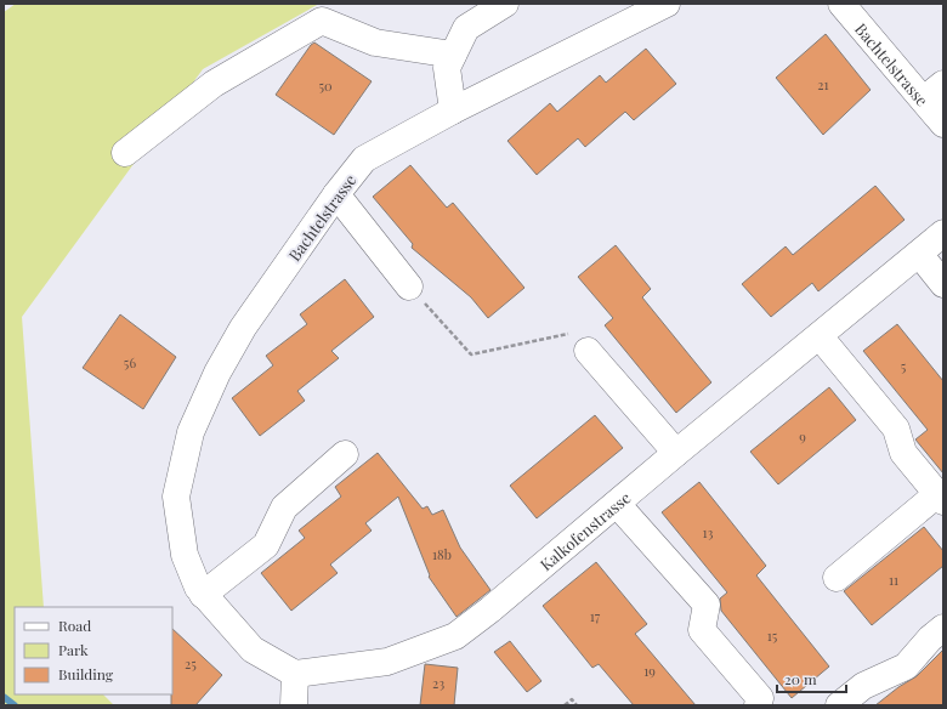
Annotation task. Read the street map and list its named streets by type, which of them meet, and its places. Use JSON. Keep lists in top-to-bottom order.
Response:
{
  "streets": {
    "street": ["Bachtelstrasse", "Kalkofenstrasse"]
  },
  "house_numbers": [
    "21",
    "50",
    "56",
    "5",
    "9",
    "13",
    "18b",
    "11",
    "17",
    "15",
    "25",
    "19",
    "23"
  ],
  "legend": ["Road", "Park", "Building"],
  "scale_bar": "20 m"
}
